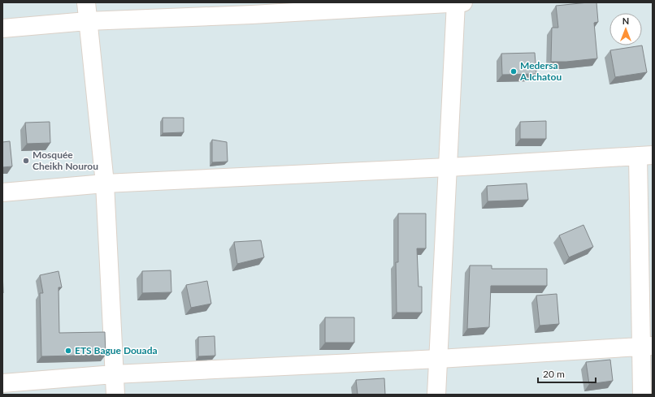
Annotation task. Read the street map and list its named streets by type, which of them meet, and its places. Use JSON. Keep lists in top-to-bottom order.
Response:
{
  "places": ["Medersa A.Ichatou", "Mosquée Cheikh Nourou", "ETS Bague Douada"],
  "scale_bar": "20 m",
  "north": "top"
}
